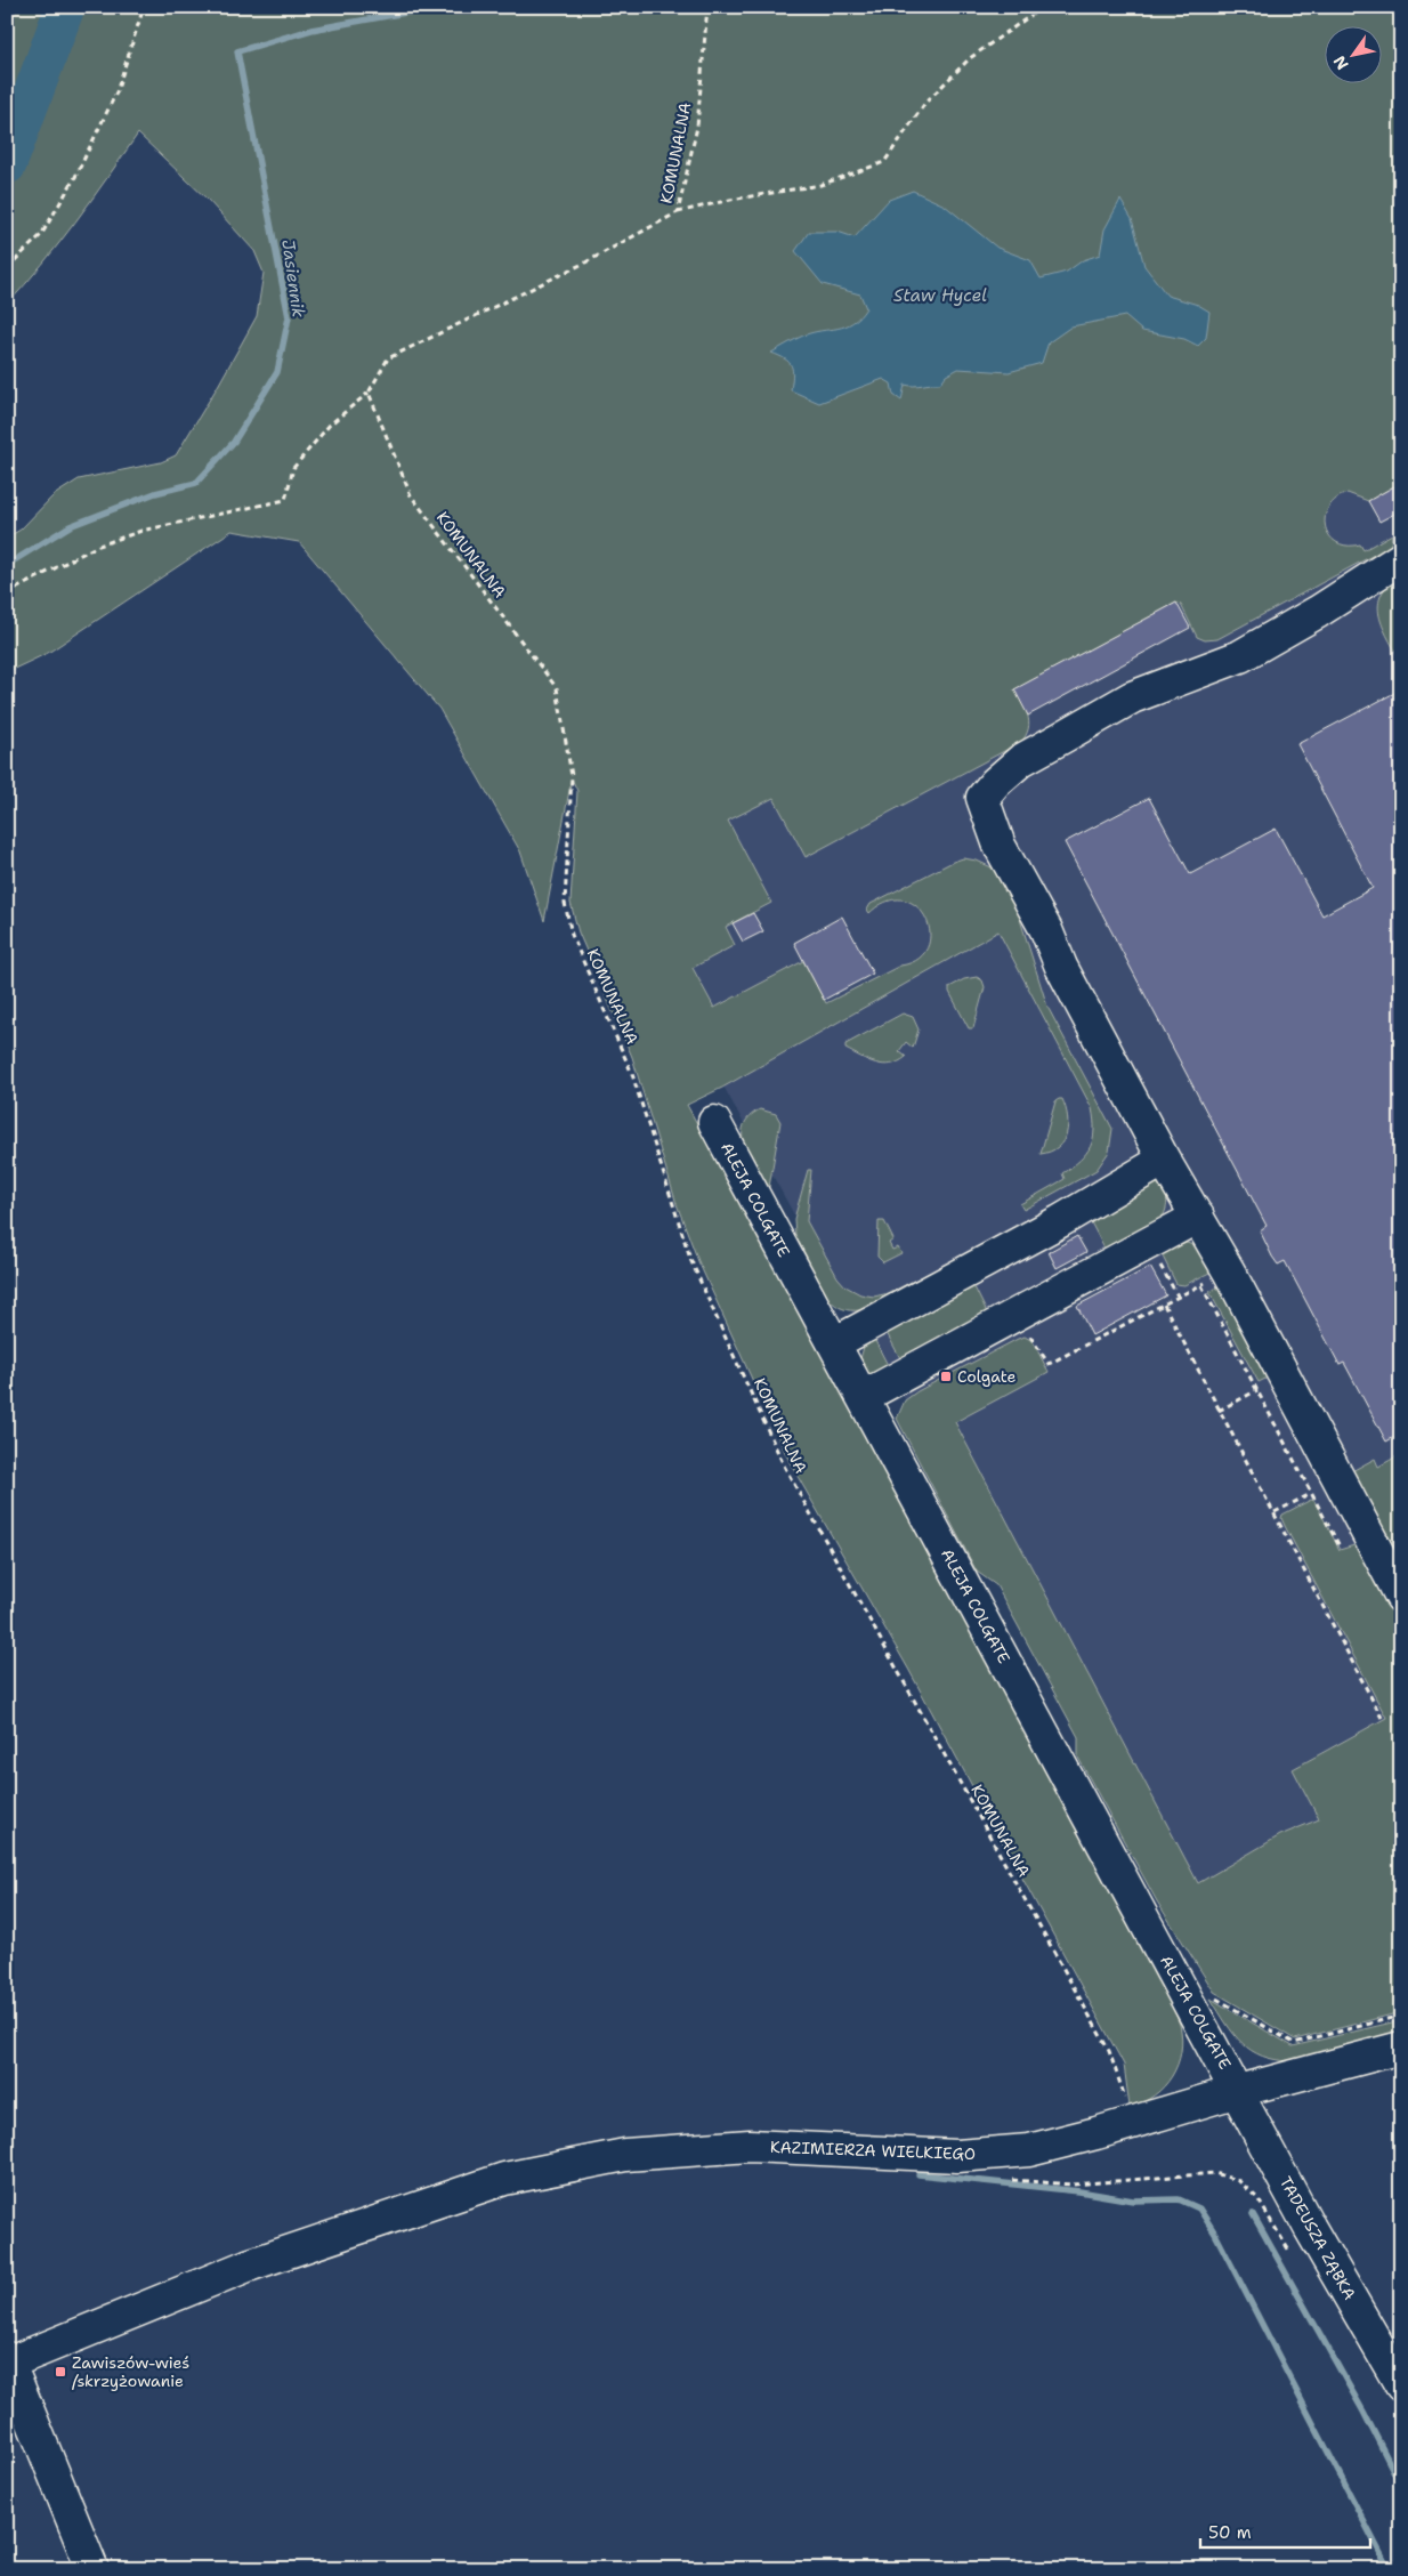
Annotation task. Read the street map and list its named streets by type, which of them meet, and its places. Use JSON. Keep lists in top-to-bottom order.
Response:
{
  "streets": {
    "street": ["ALEJA COLGATE", "KAZIMIERZA WIELKIEGO", "TADEUSZA ZĄBKA"],
    "path": ["KOMUNALNA"]
  },
  "crossings": [
    ["KOMUNALNA", "KAZIMIERZA WIELKIEGO"],
    ["ALEJA COLGATE", "KAZIMIERZA WIELKIEGO"],
    ["ALEJA COLGATE", "TADEUSZA ZĄBKA"],
    ["KAZIMIERZA WIELKIEGO", "TADEUSZA ZĄBKA"]
  ],
  "water": ["Jasiennik", "Staw Hycel"],
  "places": {
    "transit": ["Colgate", "Zawiszów-wieś /skrzyżowanie"]
  },
  "scale_bar": "50 m",
  "north": "bottom left"
}
